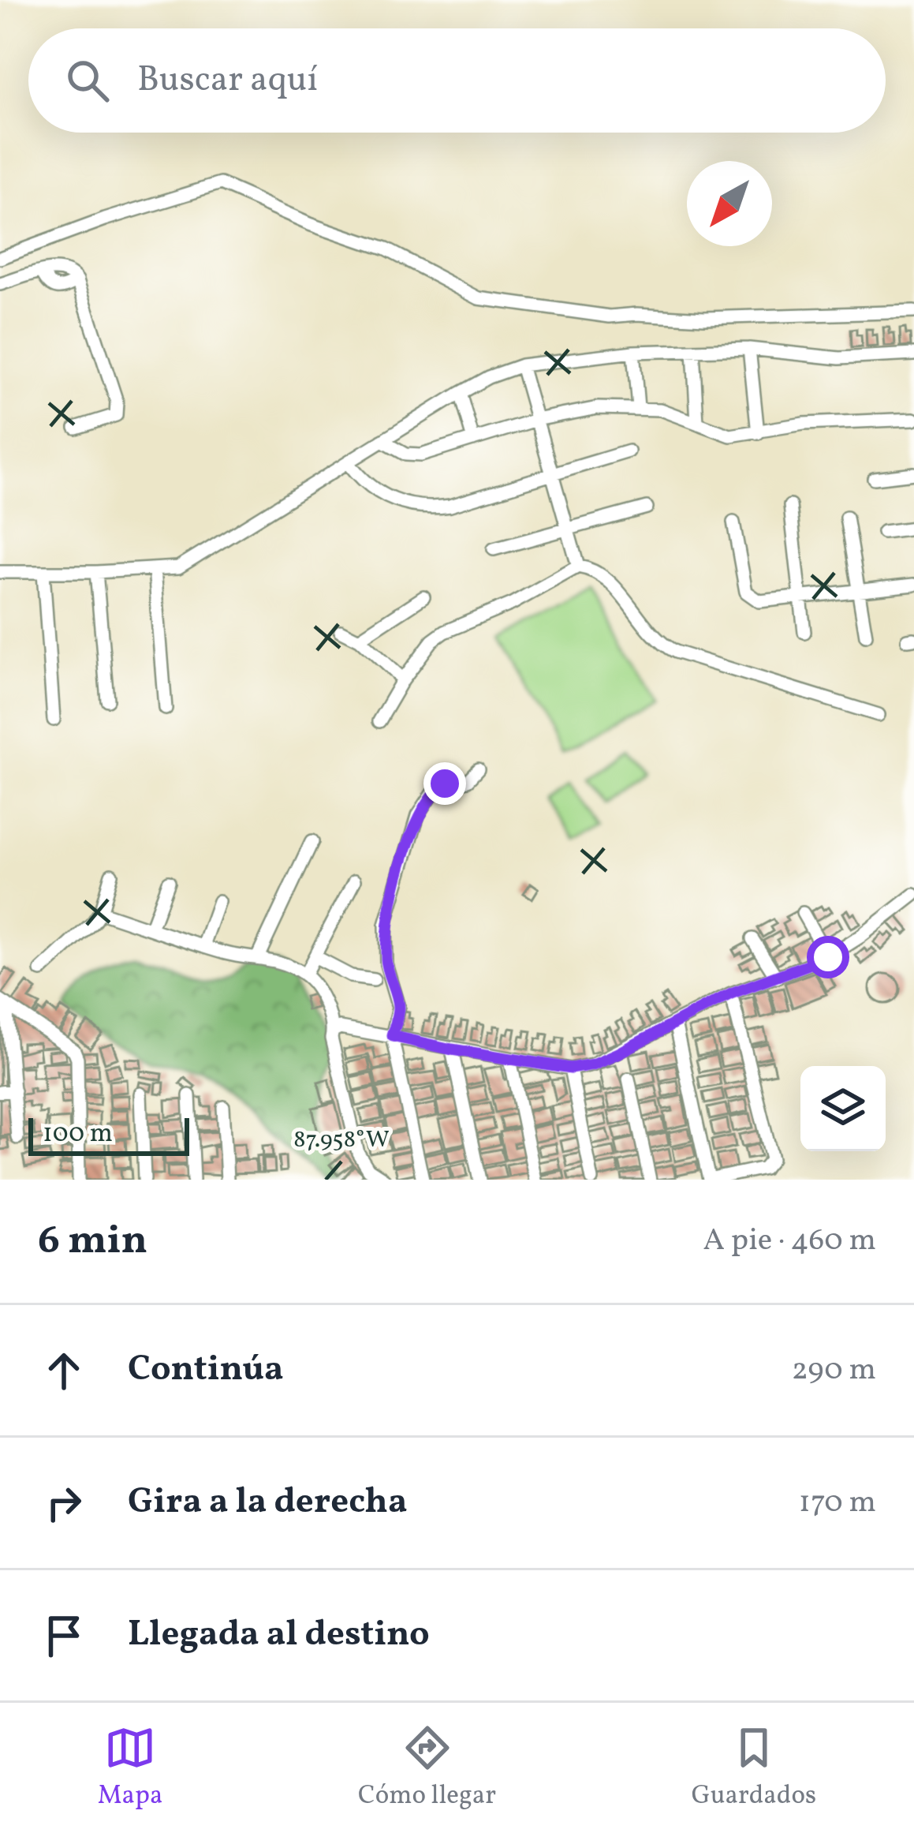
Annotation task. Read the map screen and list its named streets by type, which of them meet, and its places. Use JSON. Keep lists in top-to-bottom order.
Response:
{
  "scale_bar": "100 m",
  "north": "bottom left",
  "page": {
    "search": "Buscar aquí",
    "scale": "100 m",
    "heading": ["6 min", "A pie · 460 m"],
    "list": [
      ["Continúa", "290 m"],
      ["Gira a la derecha", "170 m"],
      "Llegada al destino"
    ],
    "nav": ["Mapa", "Cómo llegar", "Guardados"]
  },
  "coordinates": ["87.958°W"]
}
